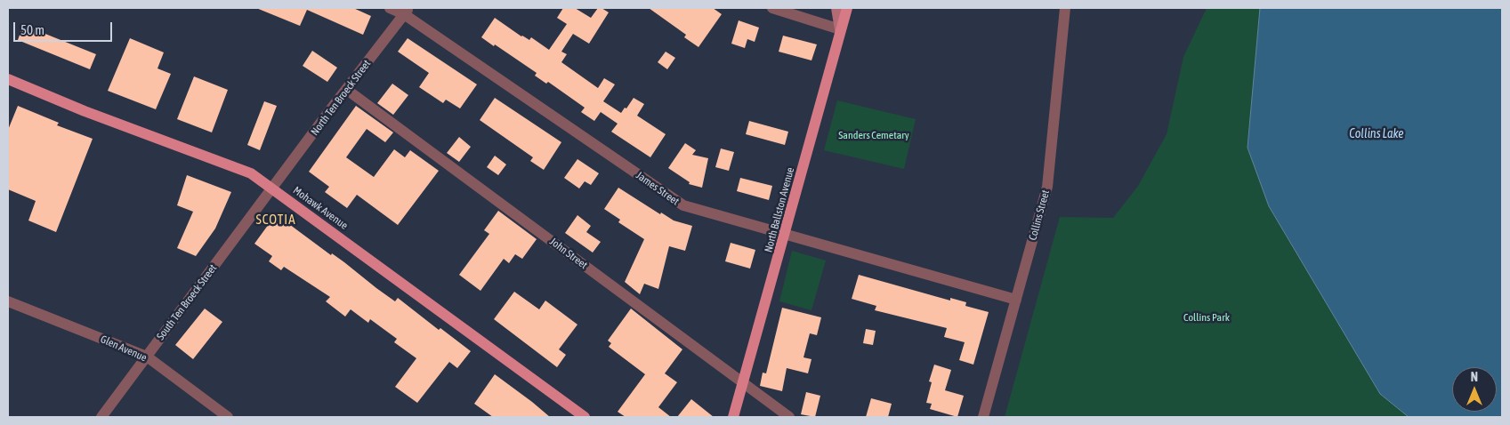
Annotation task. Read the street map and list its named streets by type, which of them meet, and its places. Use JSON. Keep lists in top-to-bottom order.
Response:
{
  "streets": {
    "main road": ["Mohawk Avenue", "North Ballston Avenue"],
    "street": [
      "North Ten Broeck Street",
      "James Street",
      "Collins Street",
      "John Street",
      "South Ten Broeck Street",
      "Glen Avenue"
    ]
  },
  "crossings": [
    ["North Ten Broeck Street", "James Street"],
    ["North Ten Broeck Street", "Mohawk Avenue"],
    ["North Ten Broeck Street", "John Street"],
    ["North Ten Broeck Street", "South Ten Broeck Street"],
    ["James Street", "North Ballston Avenue"],
    ["James Street", "Collins Street"],
    ["Mohawk Avenue", "South Ten Broeck Street"],
    ["North Ballston Avenue", "John Street"],
    ["South Ten Broeck Street", "Glen Avenue"]
  ],
  "districts": ["SCOTIA"],
  "water": ["Collins Lake"],
  "parks": ["Sanders Cemetary", "Collins Park"],
  "scale_bar": "50 m",
  "north": "top"
}
